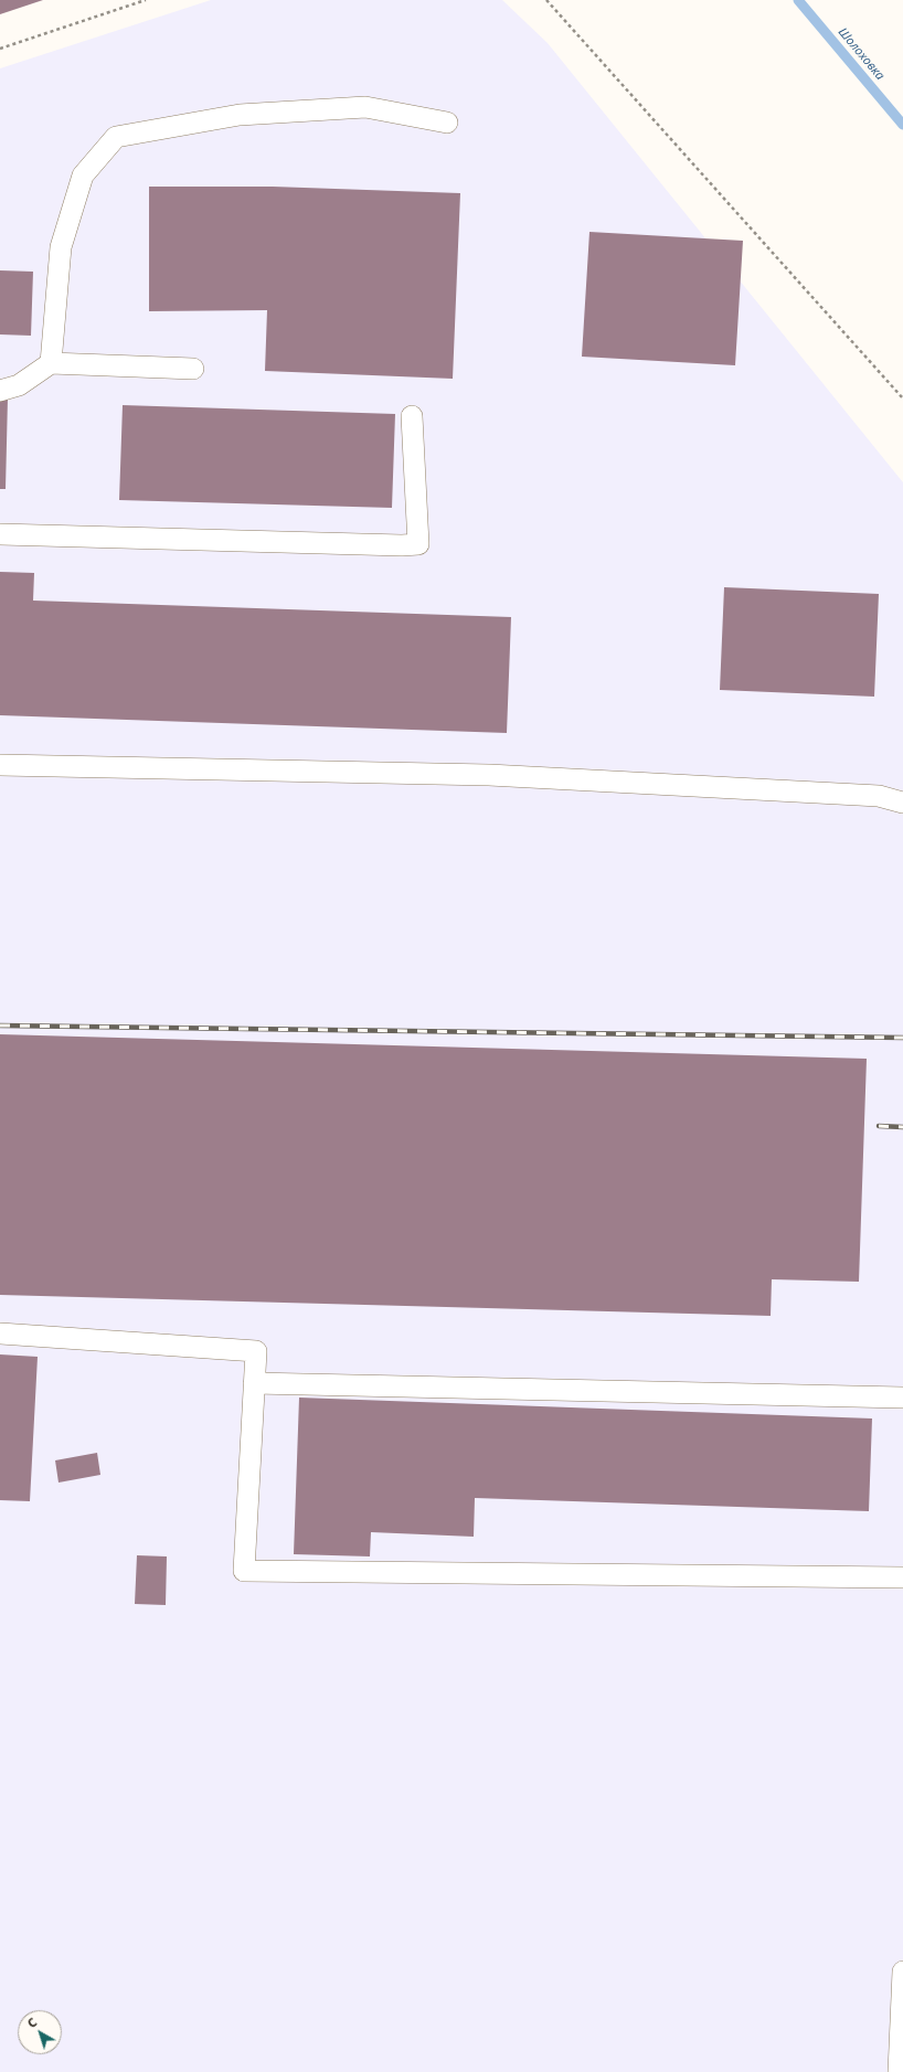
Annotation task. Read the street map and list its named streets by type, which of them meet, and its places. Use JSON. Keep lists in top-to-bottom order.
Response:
{
  "water": ["Шолоховка"],
  "north": "top left"
}
